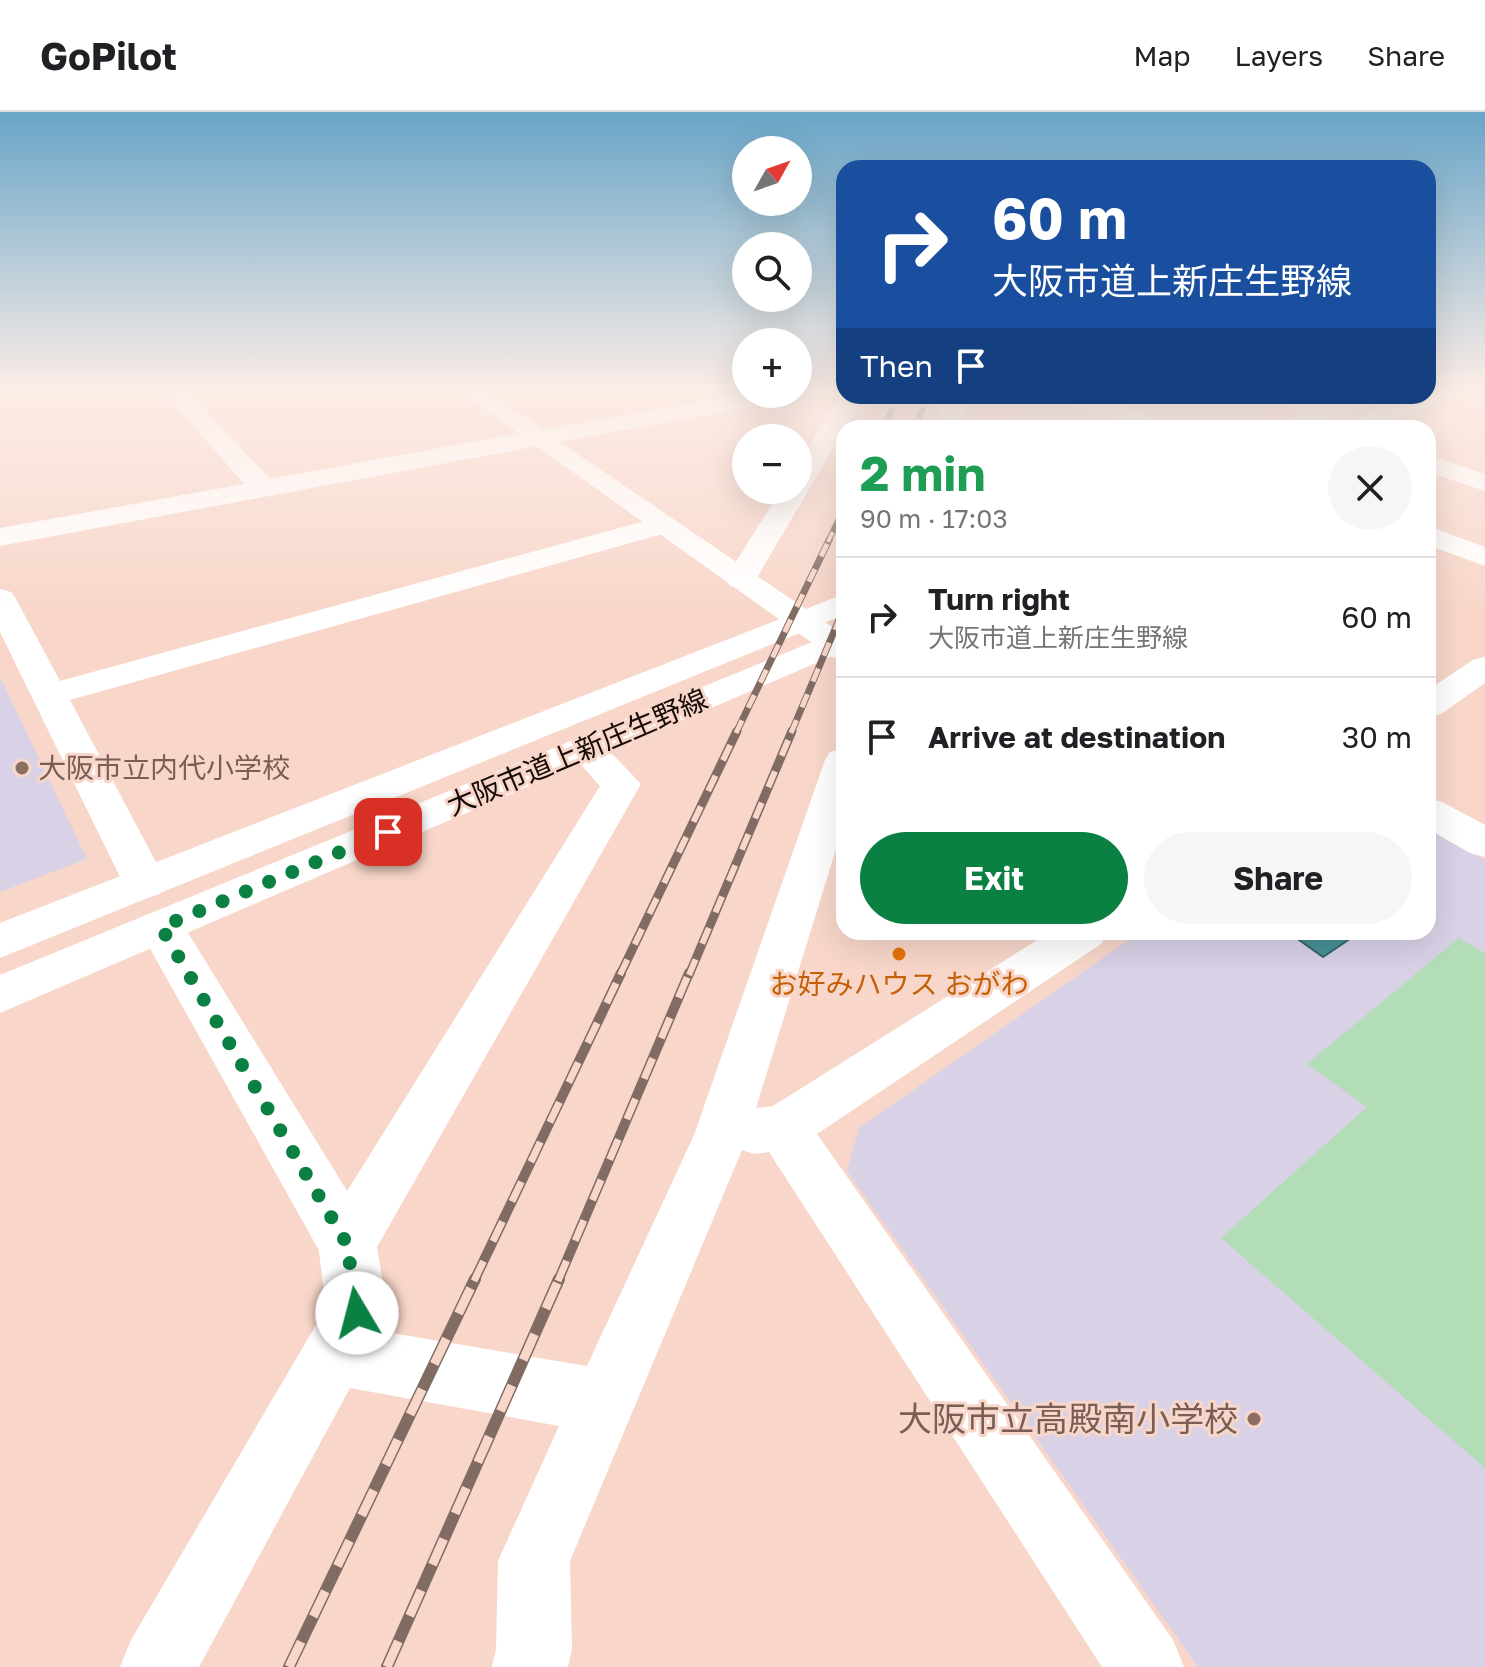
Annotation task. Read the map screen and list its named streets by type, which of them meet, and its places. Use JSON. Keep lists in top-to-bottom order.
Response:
{
  "streets": {
    "street": ["大阪市道上新庄生野線"]
  },
  "places": ["大阪市立内代小学校", "お好みハウス おがわ", "大阪市立高殿南小学校"],
  "north": "top right",
  "page": {
    "header": "GoPilot",
    "nav": ["Map", "Layers", "Share"],
    "map_buttons": ["+", "−"],
    "turn": ["60 m", "大阪市道上新庄生野線"],
    "then": "Then",
    "heading": ["2 min", "90 m · 17:03"],
    "list": [
      {
        "name": "Turn right",
        "note": "大阪市道上新庄生野線",
        "value": "60 m"
      },
      {
        "name": "Arrive at destination",
        "value": "30 m"
      }
    ],
    "buttons": ["Exit", "Share"]
  }
}
